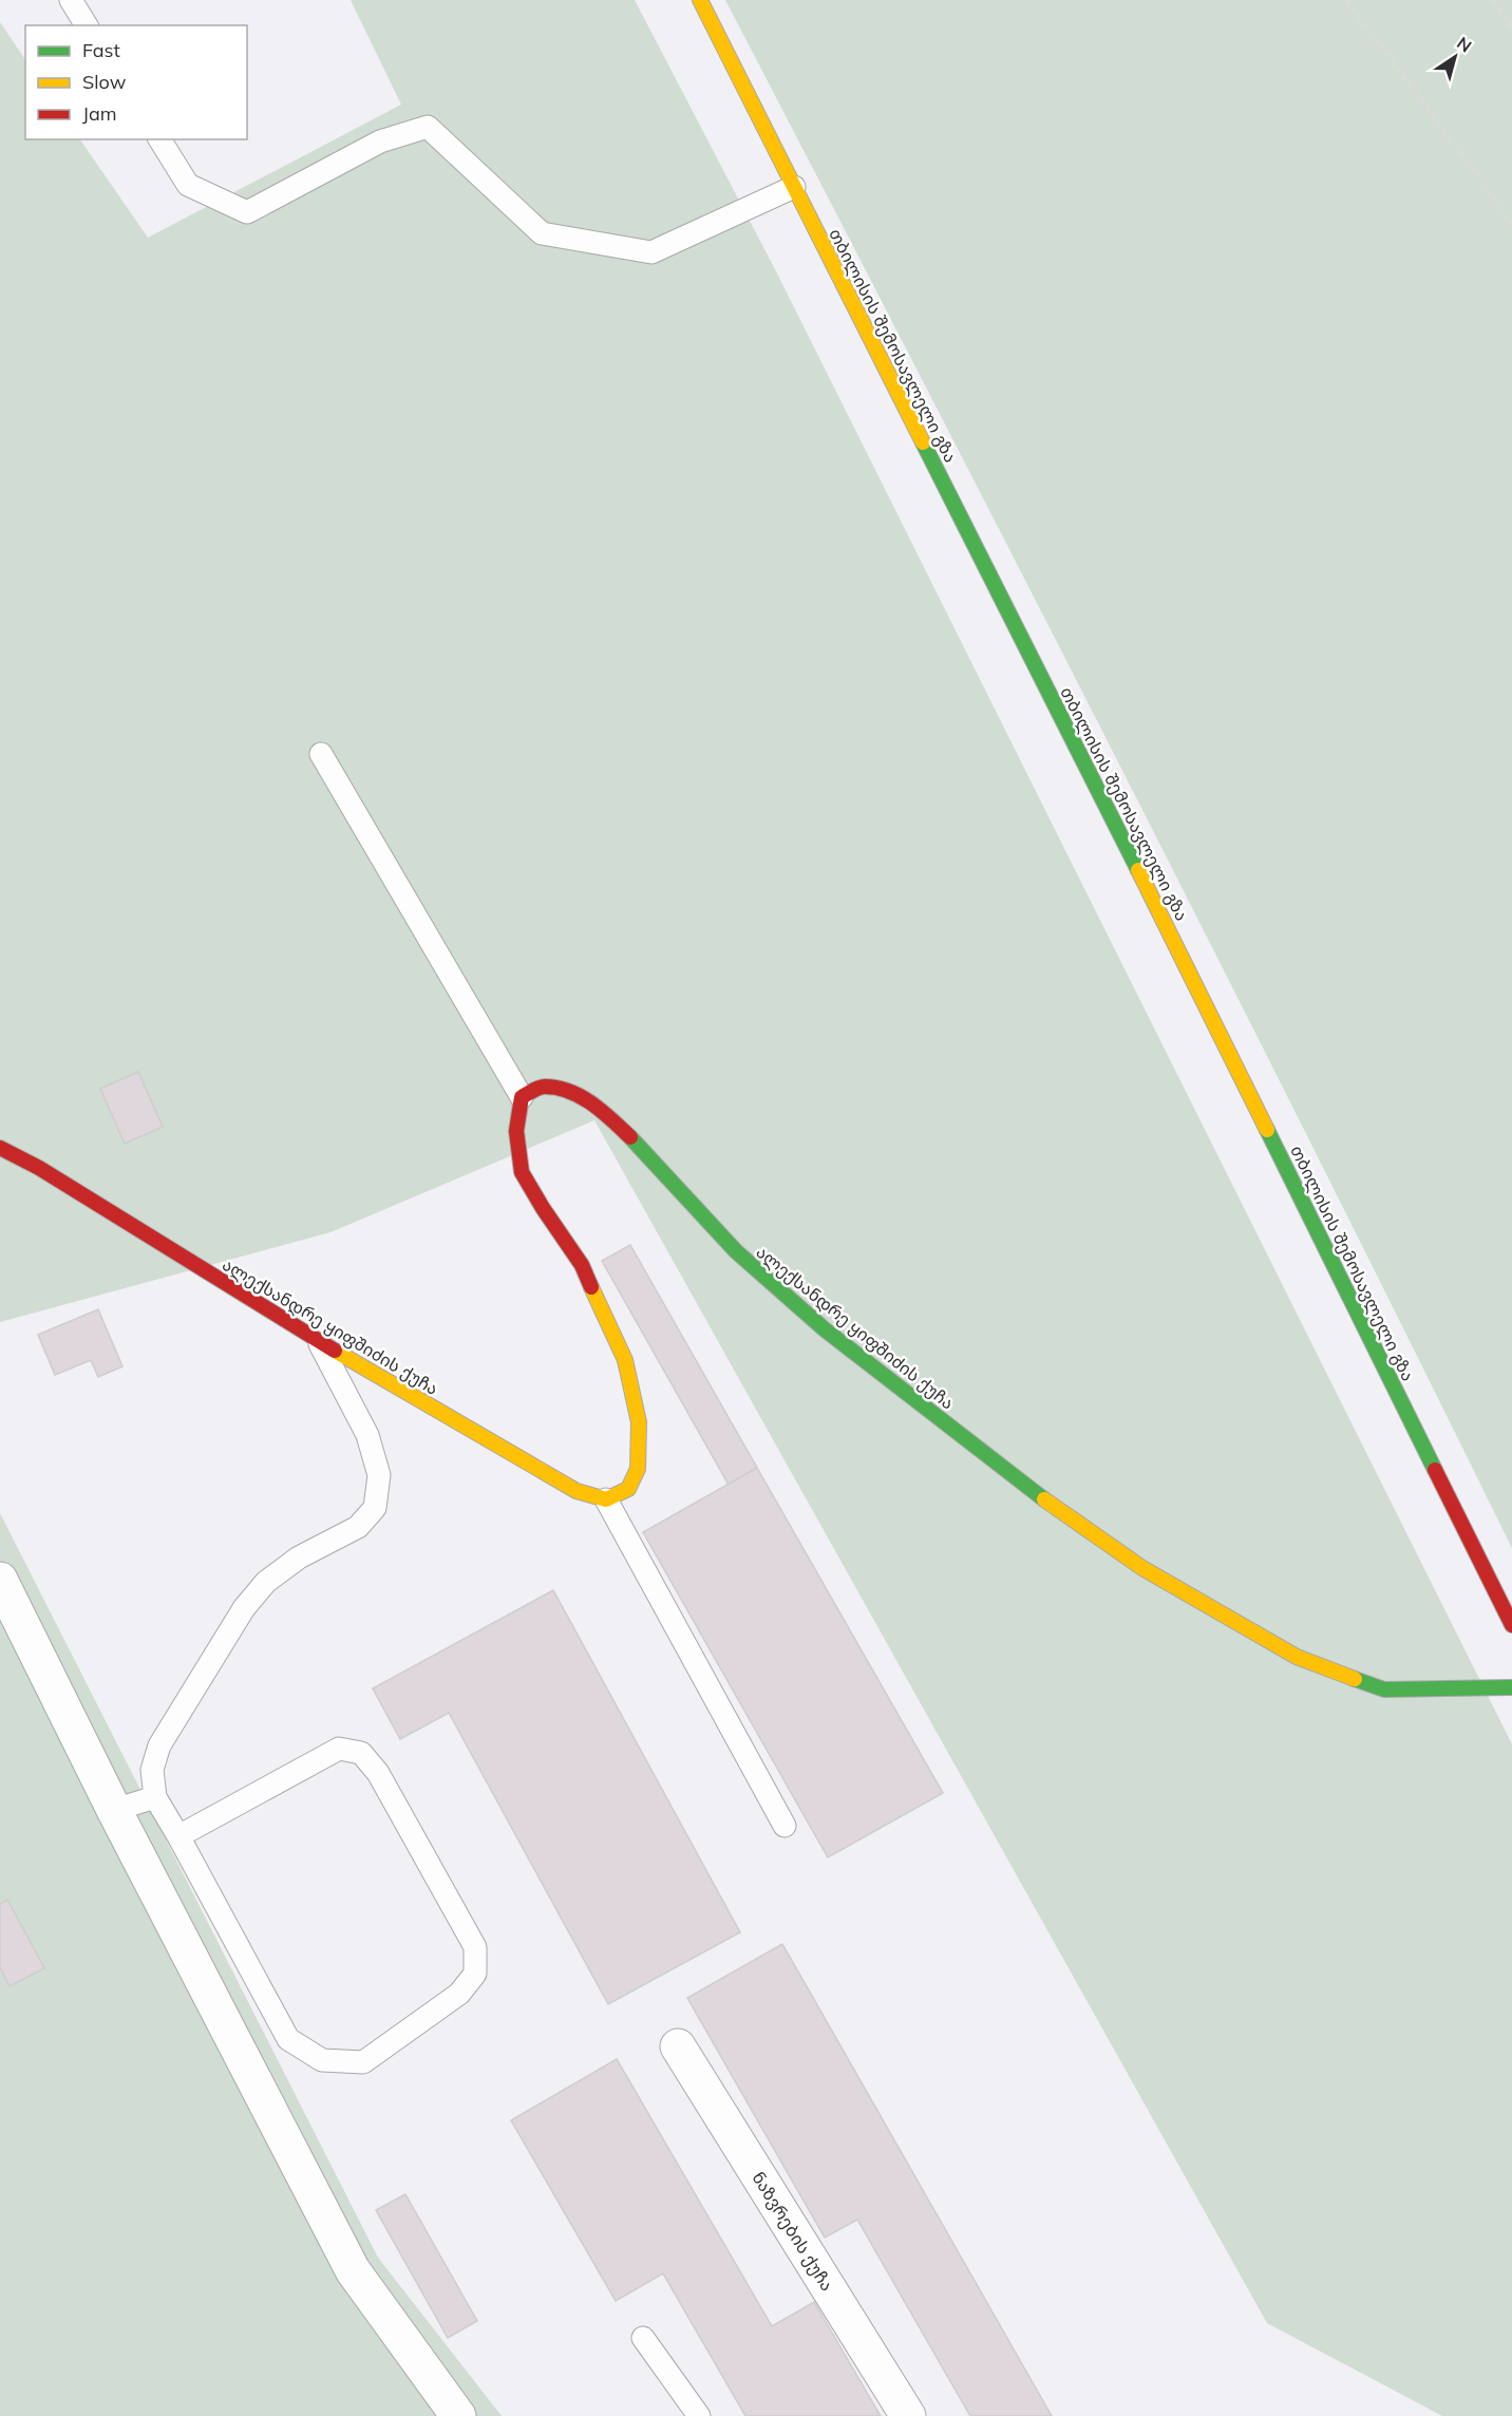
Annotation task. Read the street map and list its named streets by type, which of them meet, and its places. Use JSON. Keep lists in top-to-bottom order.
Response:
{
  "streets": {
    "main road": ["თბილისის შემოსავლელი გზა", "ალექსანდრე ყიფშიძის ქუჩა"],
    "street": ["ნაზვრების ქუჩა"]
  },
  "legend": ["Fast", "Slow", "Jam"],
  "north": "top right"
}
